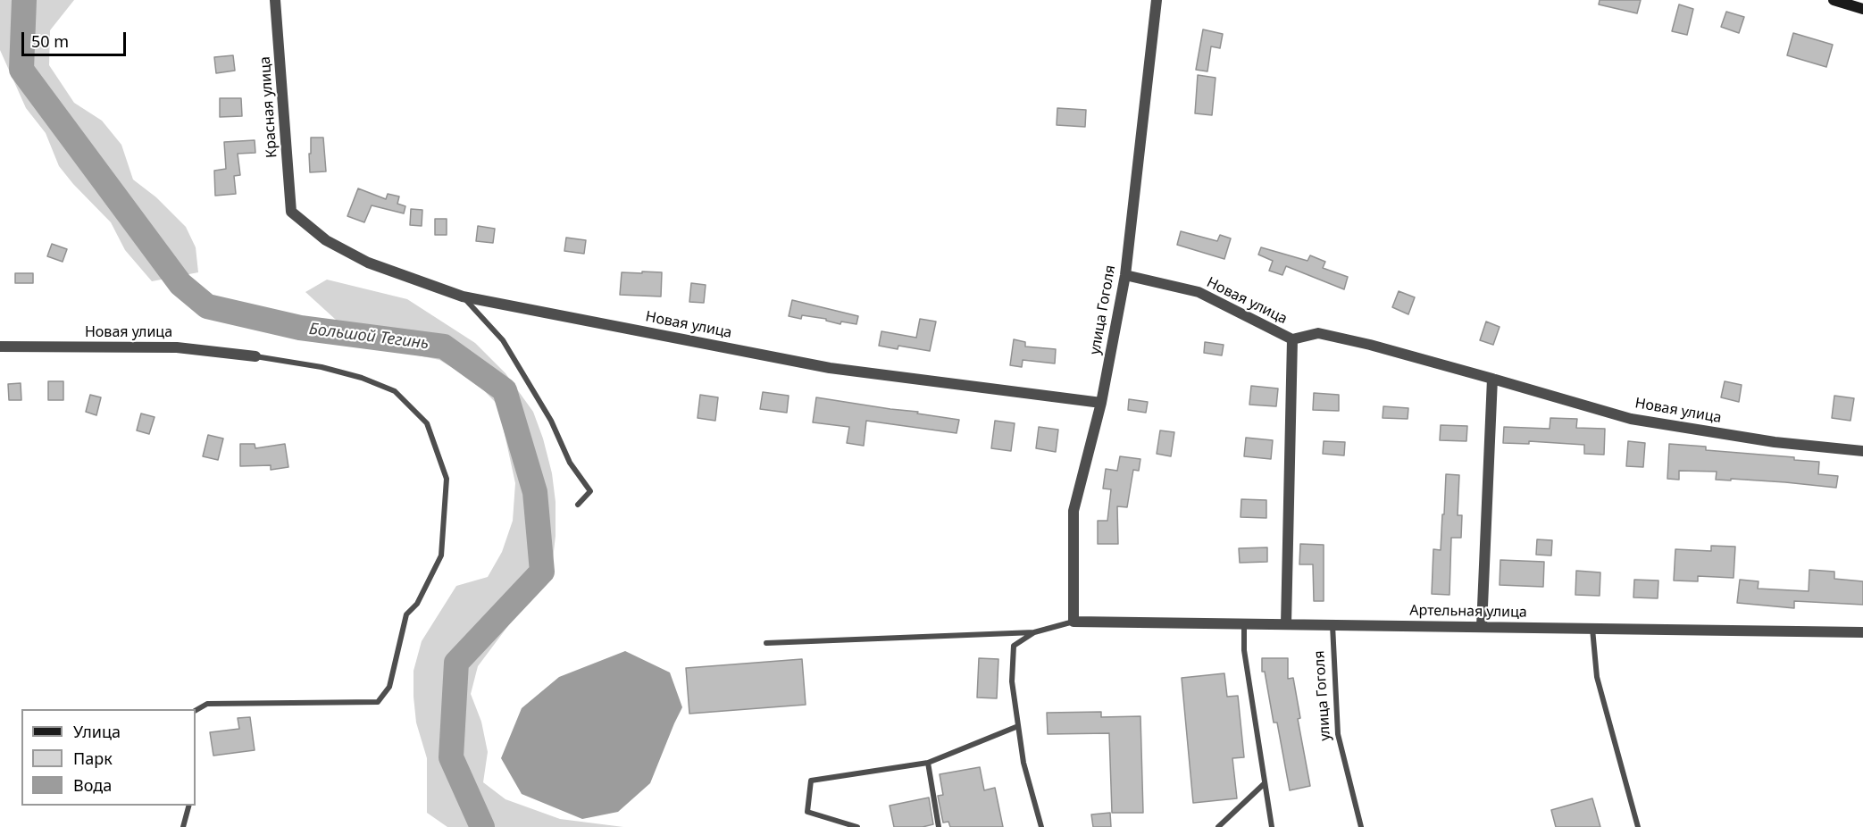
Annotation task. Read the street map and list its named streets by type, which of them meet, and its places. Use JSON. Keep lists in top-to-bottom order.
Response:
{
  "streets": {
    "street": [
      "Красная улица",
      "Новая улица",
      "улица Гоголя",
      "Артельная улица"
    ]
  },
  "crossings": [
    ["Красная улица", "Новая улица"],
    ["Новая улица", "улица Гоголя"],
    ["Новая улица", "Артельная улица"],
    ["улица Гоголя", "Артельная улица"]
  ],
  "water": ["Большой Тегинь"],
  "legend": ["Улица", "Парк", "Вода"],
  "scale_bar": "50 m"
}
